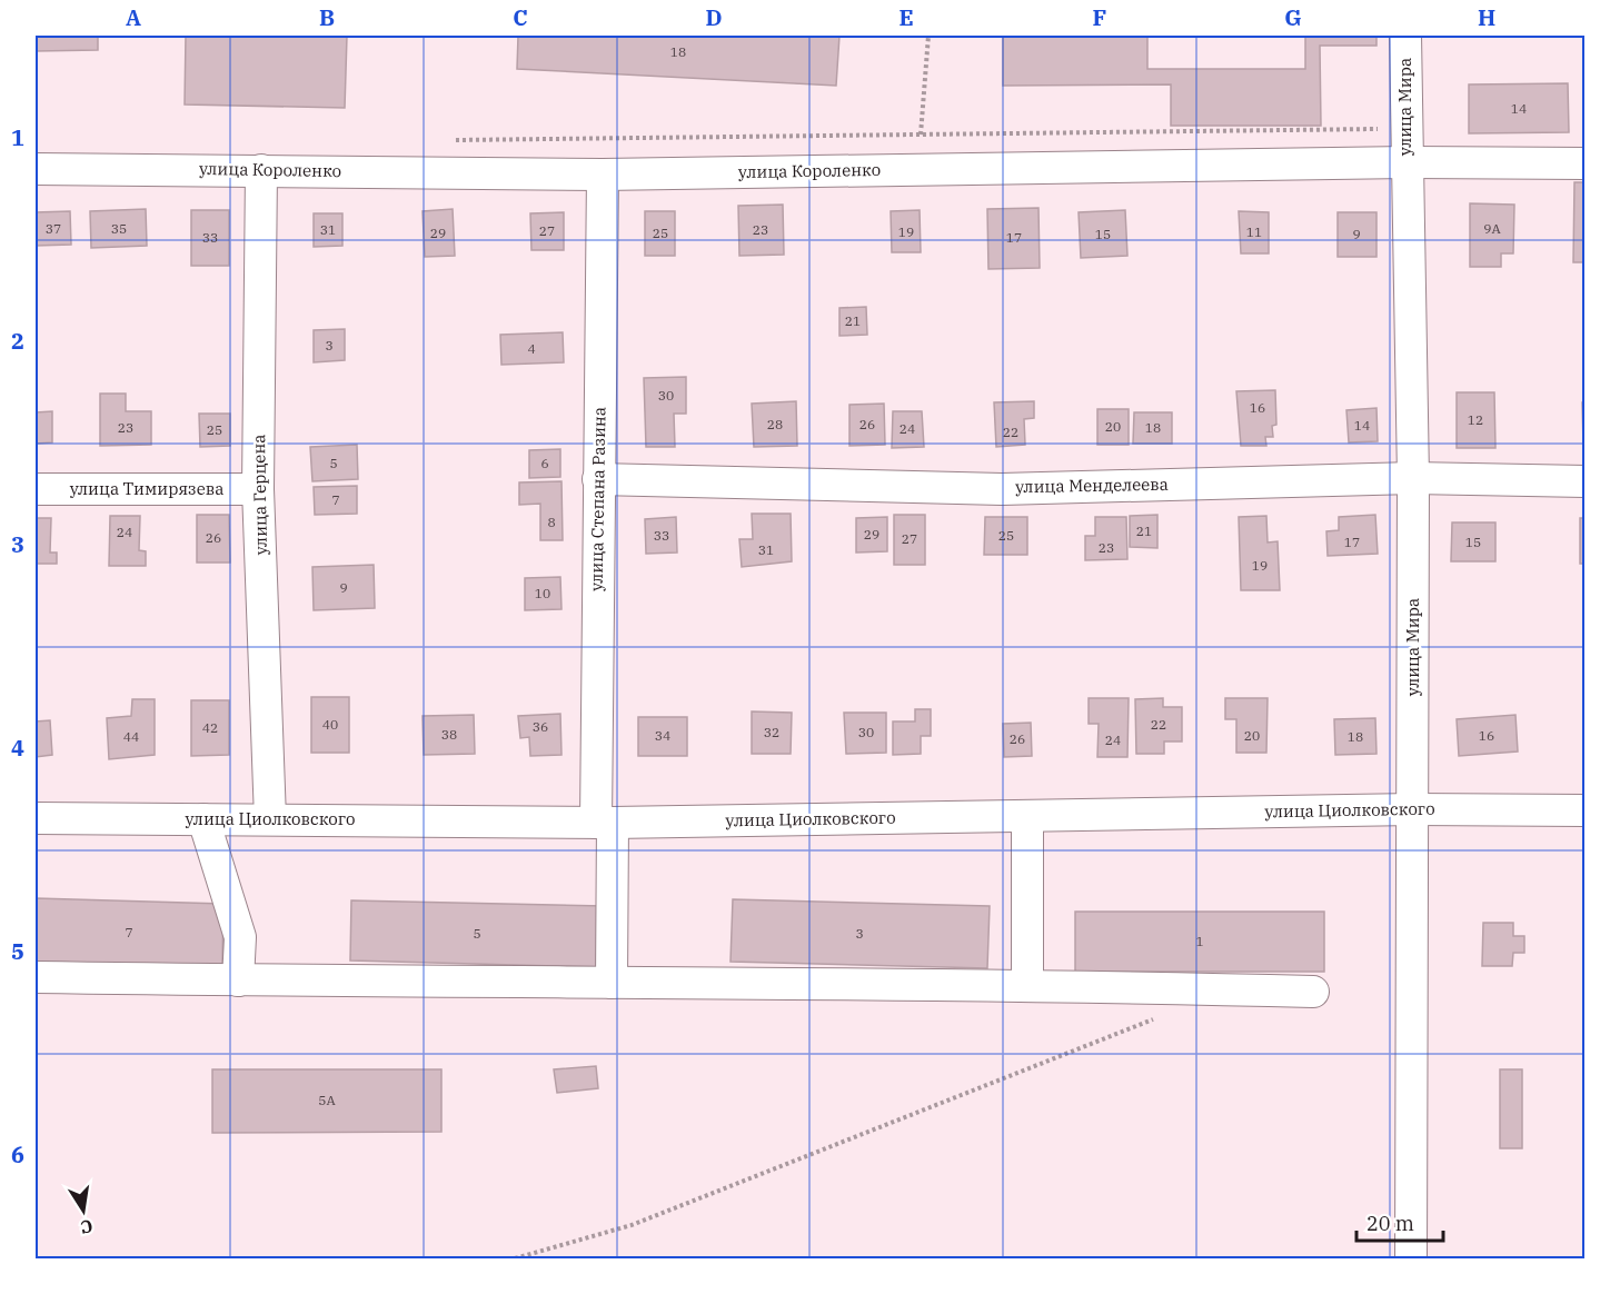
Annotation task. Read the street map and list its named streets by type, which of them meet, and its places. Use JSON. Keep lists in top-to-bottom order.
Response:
{
  "streets": {
    "street": [
      "улица Мира",
      "улица Короленко",
      "улица Менделеева",
      "улица Тимирязева",
      "улица Герцена",
      "улица Степана Разина",
      "улица Циолковского"
    ]
  },
  "crossings": [
    ["улица Мира", "улица Короленко"],
    ["улица Мира", "улица Менделеева"],
    ["улица Мира", "улица Циолковского"],
    ["улица Короленко", "улица Герцена"],
    ["улица Короленко", "улица Степана Разина"],
    ["улица Менделеева", "улица Степана Разина"],
    ["улица Тимирязева", "улица Герцена"],
    ["улица Герцена", "улица Циолковского"],
    ["улица Степана Разина", "улица Циолковского"]
  ],
  "house_numbers": [
    "18",
    "14",
    "37",
    "35",
    "9А",
    "31",
    "23",
    "27",
    "19",
    "11",
    "29",
    "25",
    "15",
    "9",
    "33",
    "17",
    "21",
    "3",
    "4",
    "30",
    "16",
    "12",
    "28",
    "26",
    "14",
    "20",
    "23",
    "18",
    "24",
    "25",
    "22",
    "5",
    "6",
    "7",
    "8",
    "21",
    "24",
    "29",
    "33",
    "25",
    "26",
    "27",
    "17",
    "15",
    "23",
    "31",
    "19",
    "9",
    "10",
    "40",
    "22",
    "36",
    "42",
    "32",
    "30",
    "38",
    "34",
    "20",
    "16",
    "44",
    "18",
    "26",
    "24",
    "7",
    "5",
    "3",
    "1",
    "5А"
  ],
  "scale_bar": "20 m",
  "north": "bottom",
  "grid": {
    "columns": [
      "A",
      "B",
      "C",
      "D",
      "E",
      "F",
      "G",
      "H"
    ],
    "rows": [
      "1",
      "2",
      "3",
      "4",
      "5",
      "6"
    ]
  }
}
